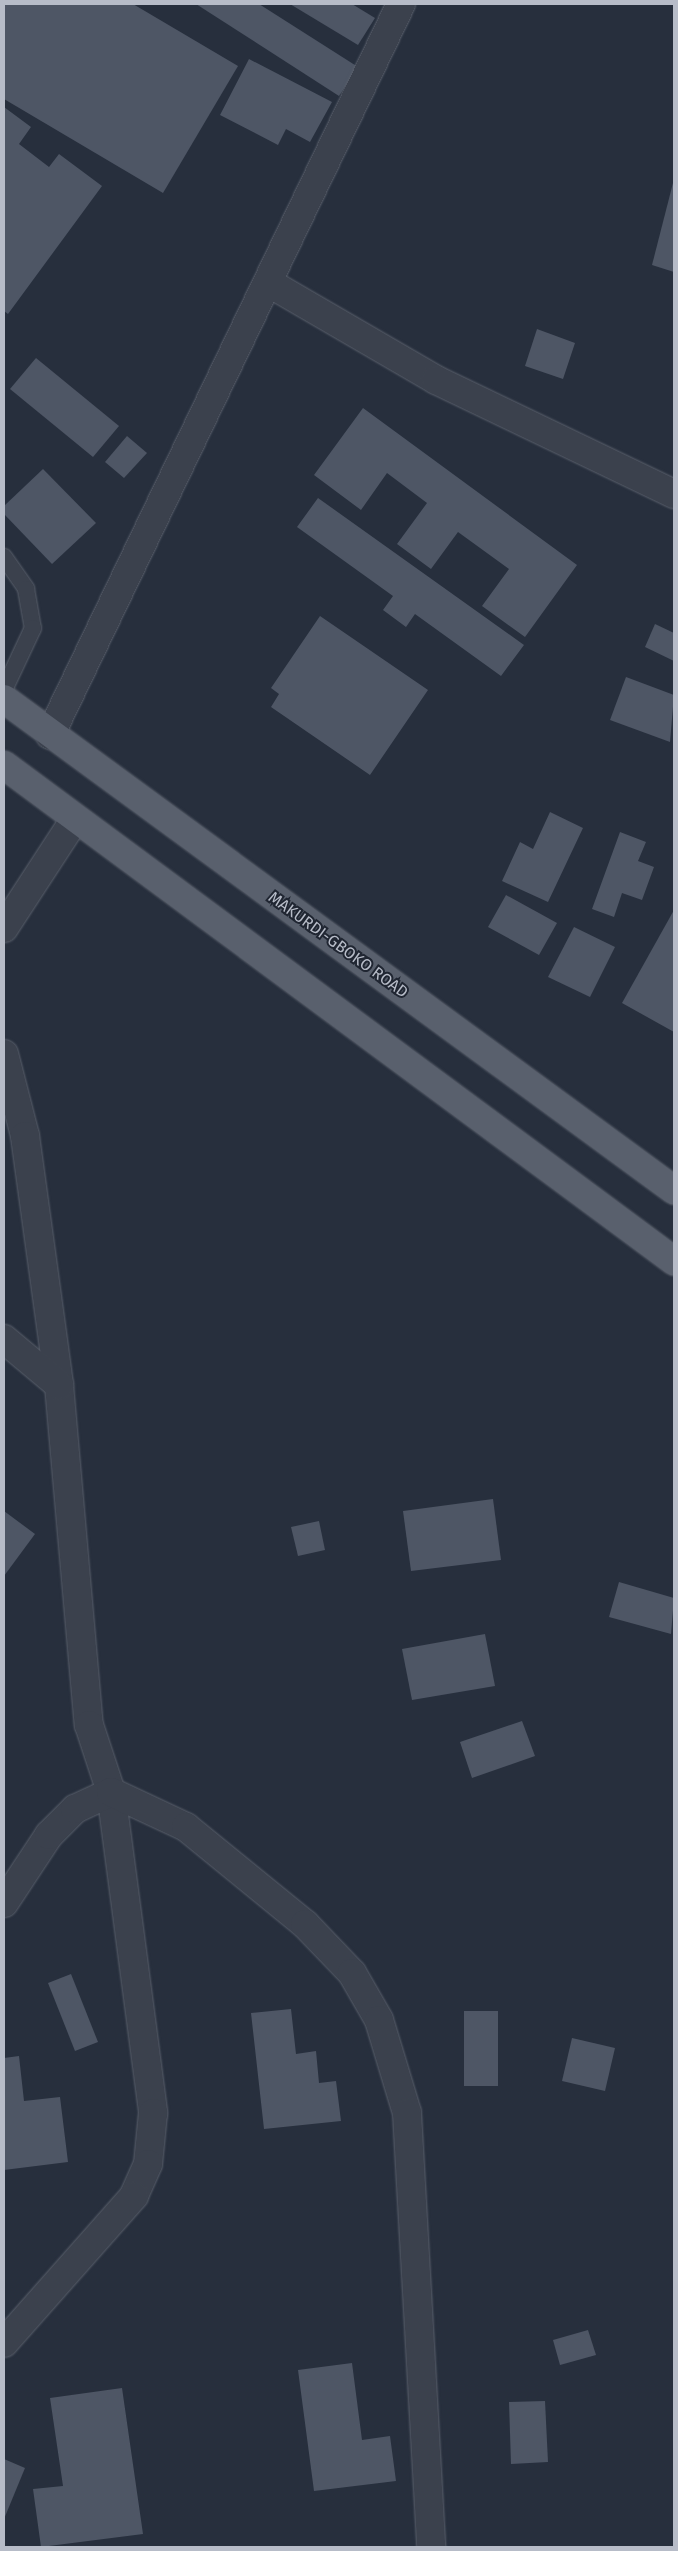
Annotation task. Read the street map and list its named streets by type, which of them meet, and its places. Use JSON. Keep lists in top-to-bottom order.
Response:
{
  "streets": {
    "main road": ["MAKURDI-GBOKO ROAD"]
  }
}
